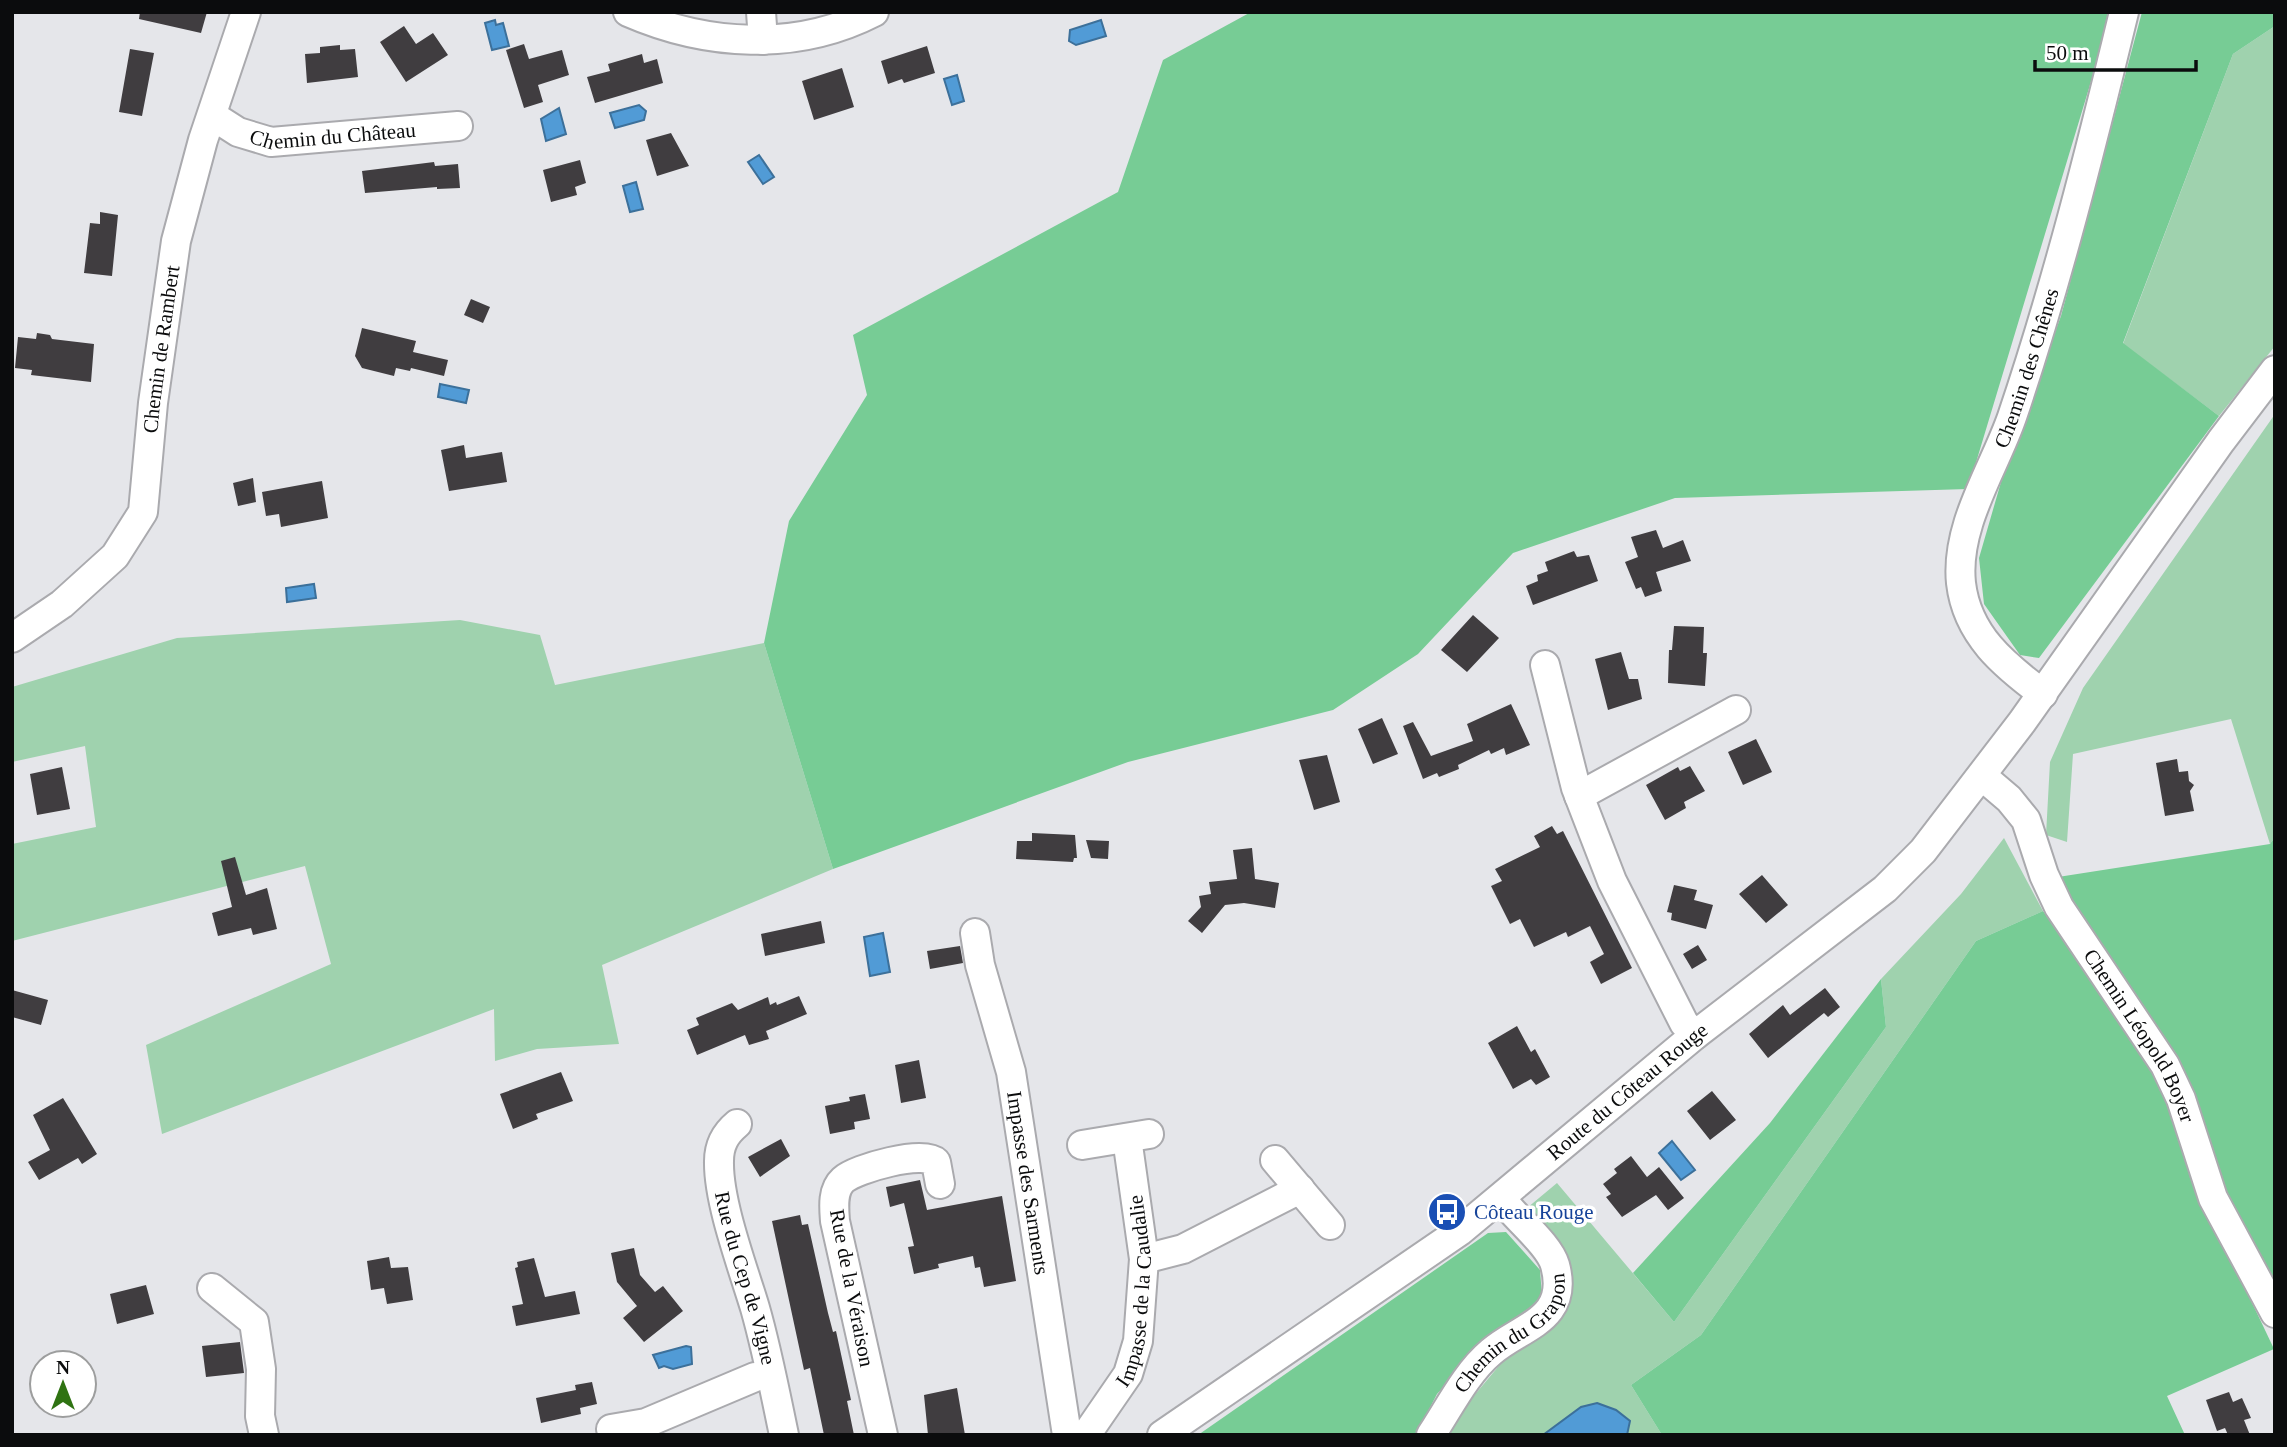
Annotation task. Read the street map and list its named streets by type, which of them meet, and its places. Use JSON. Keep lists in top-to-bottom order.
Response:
{
  "streets": {
    "street": [
      "Chemin du Château",
      "Chemin de Rambert",
      "Chemin des Chênes",
      "Chemin Léopold Boyer",
      "Route du Côteau Rouge",
      "Impasse des Sarments",
      "Rue du Cep de Vigne",
      "Rue de la Véraison",
      "Impasse de la Caudalie",
      "Chemin du Grapon"
    ]
  },
  "crossings": [
    ["Chemin du Château", "Chemin de Rambert"],
    ["Chemin des Chênes", "Route du Côteau Rouge"],
    ["Chemin Léopold Boyer", "Route du Côteau Rouge"],
    ["Route du Côteau Rouge", "Chemin du Grapon"]
  ],
  "places": {
    "bus stop": ["Côteau Rouge"]
  },
  "scale_bar": "50 m",
  "north": "top"
}
